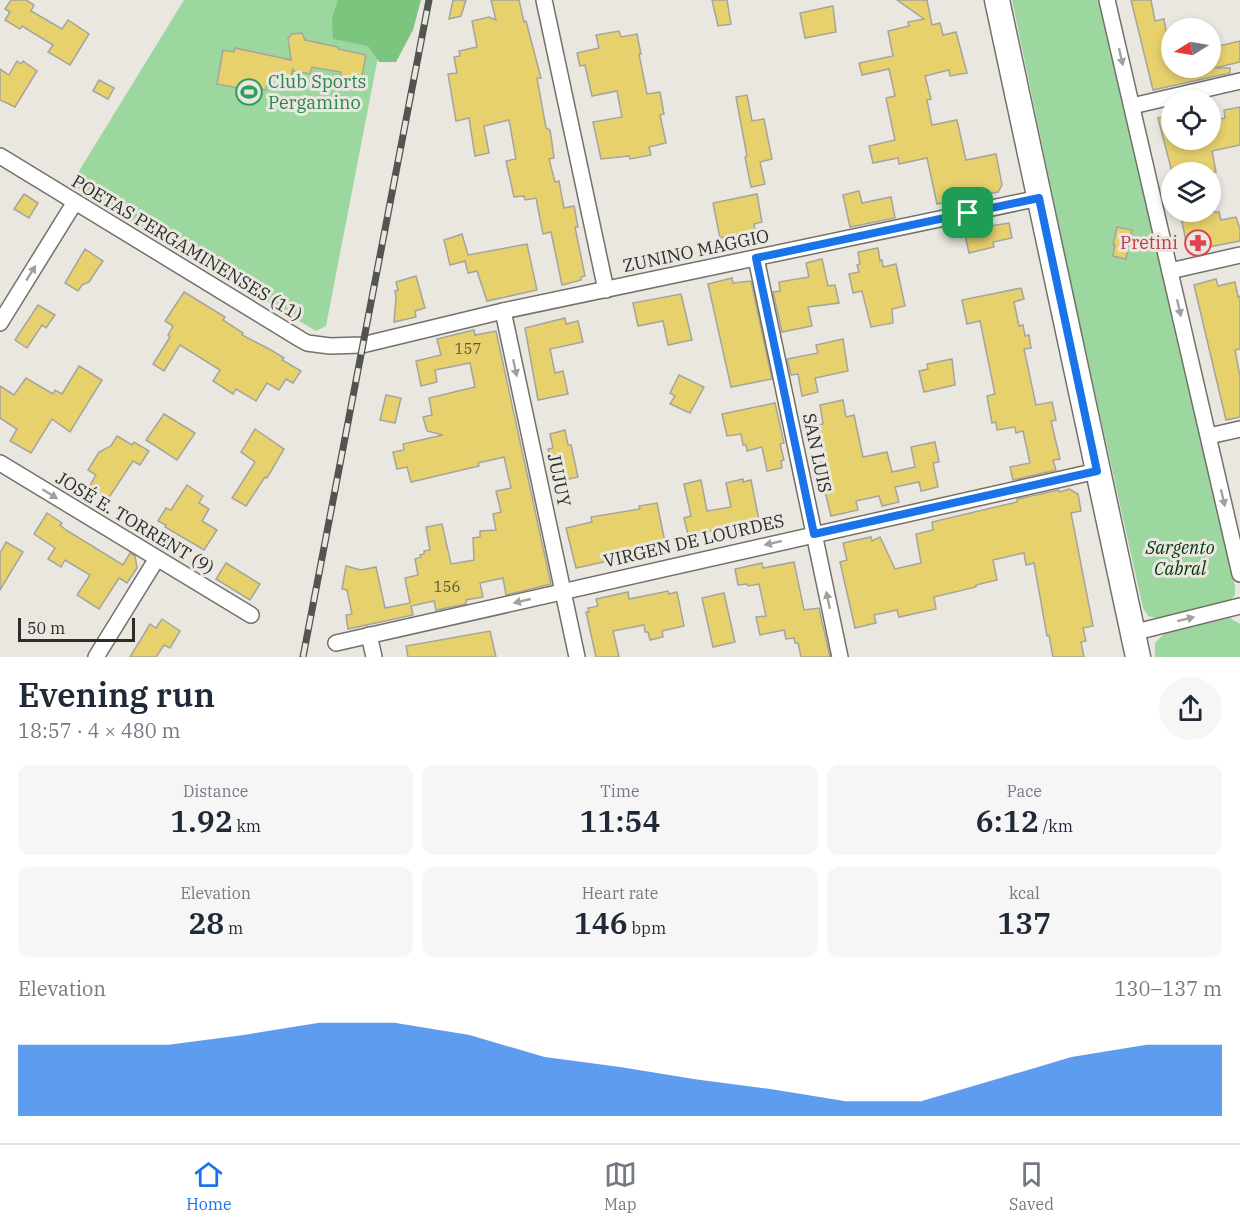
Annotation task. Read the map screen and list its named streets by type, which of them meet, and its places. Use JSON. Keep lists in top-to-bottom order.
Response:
{
  "streets": {
    "street": [
      "POETAS PERGAMINENSES (11)",
      "ZUNINO MAGGIO",
      "SAN LUIS",
      "JUJUY",
      "JOSÉ E. TORRENT (9)",
      "VIRGEN DE LOURDES"
    ]
  },
  "crossings": [
    ["POETAS PERGAMINENSES (11)", "ZUNINO MAGGIO"],
    ["ZUNINO MAGGIO", "SAN LUIS"],
    ["ZUNINO MAGGIO", "JUJUY"],
    ["SAN LUIS", "VIRGEN DE LOURDES"],
    ["JUJUY", "VIRGEN DE LOURDES"]
  ],
  "one_way": ["JUJUY", "JOSÉ E. TORRENT (9)", "VIRGEN DE LOURDES"],
  "parks": ["Sargento Cabral"],
  "places": {
    "sports": ["Club Sports Pergamino"],
    "pharmacy": ["Pretini"]
  },
  "house_numbers": ["157", "156"],
  "scale_bar": "50 m",
  "north": "left",
  "page": {
    "scale": "50 m",
    "heading": ["Evening run", "18:57 · 4 × 480 m"],
    "stats": [
      ["Distance", "1.92 km"],
      ["Time", "11:54"],
      ["Pace", "6:12 /km"],
      ["Elevation", "28 m"],
      ["Heart rate", "146 bpm"],
      ["kcal", "137"]
    ],
    "chart": ["Elevation", "130–137 m"],
    "tabs": ["Home", "Map", "Saved"]
  }
}
